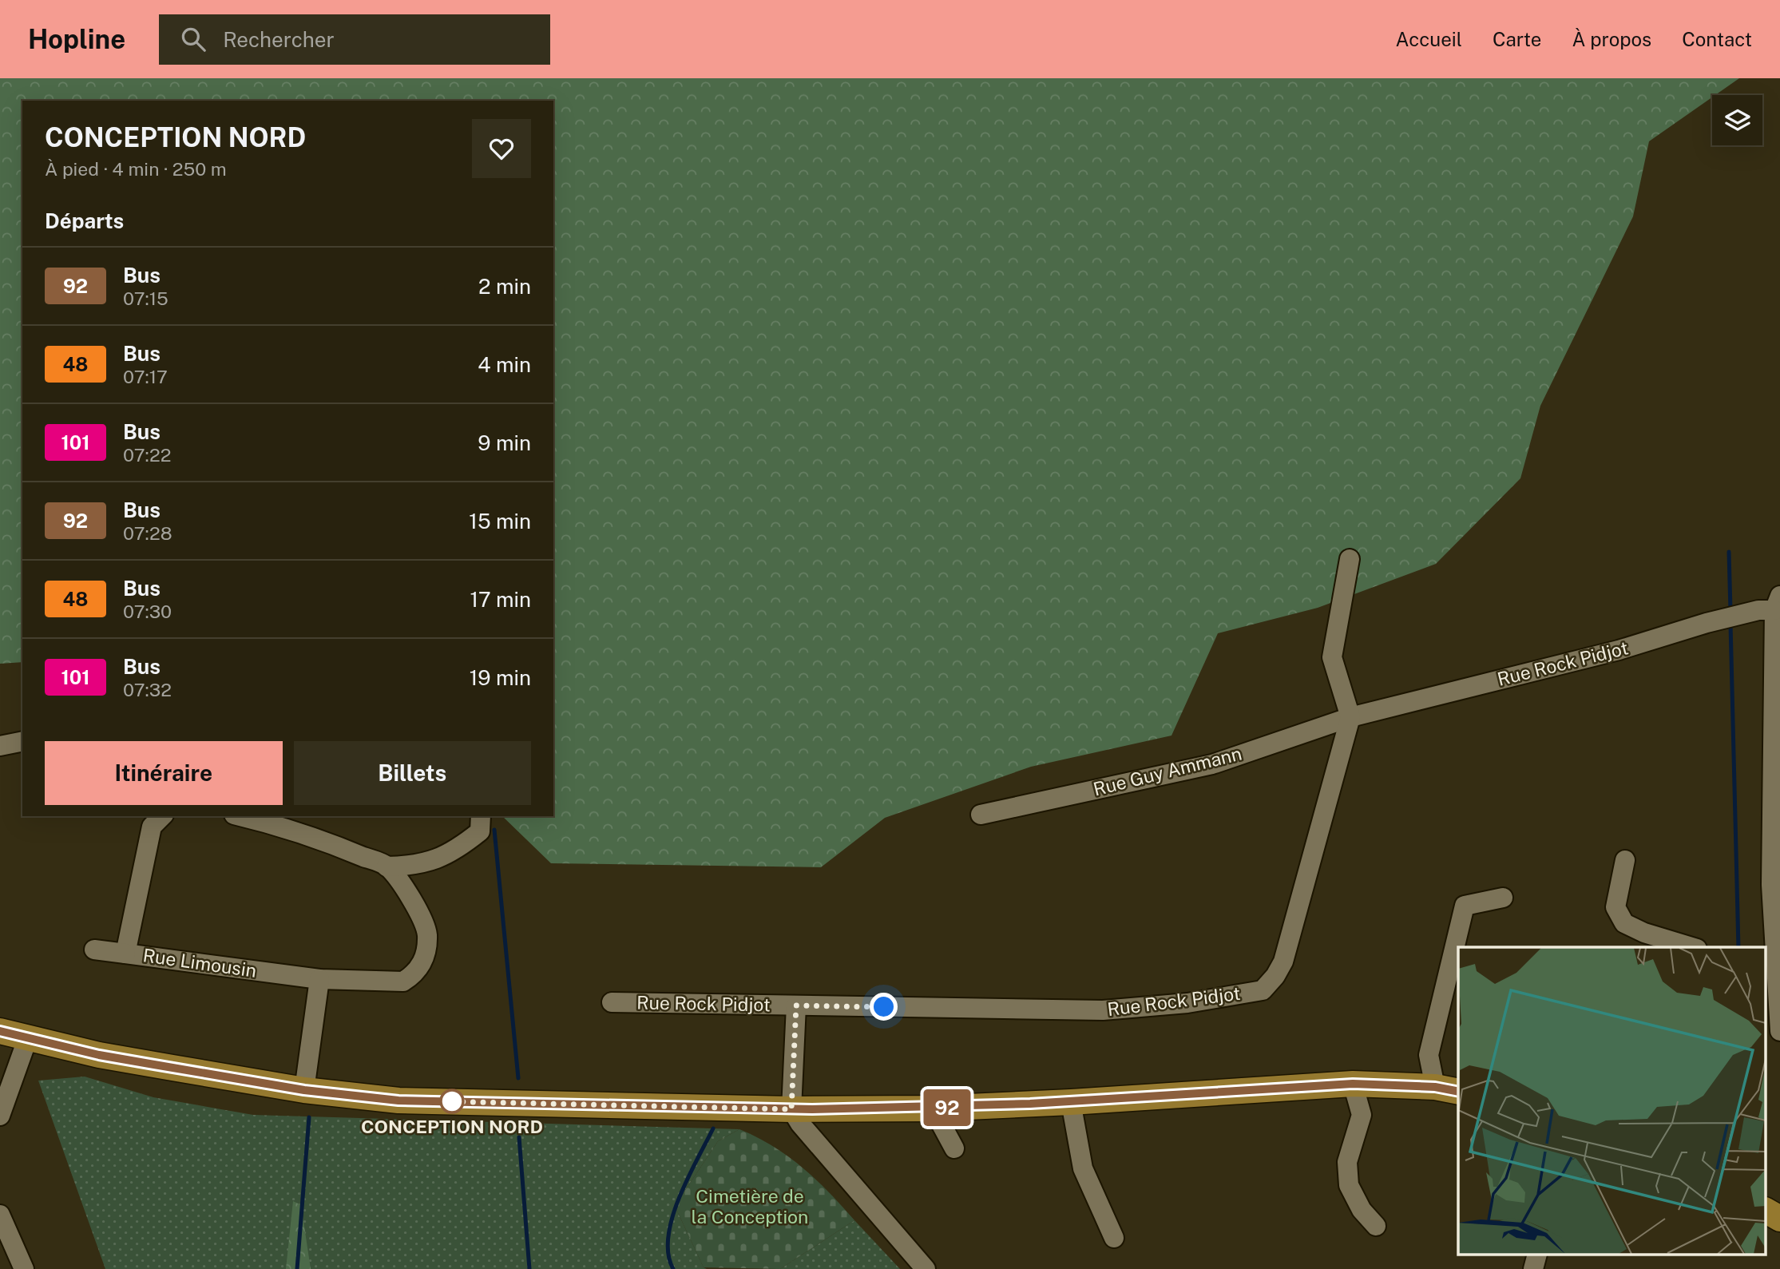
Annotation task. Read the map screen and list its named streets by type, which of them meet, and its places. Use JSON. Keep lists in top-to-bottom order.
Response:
{
  "streets": {
    "street": ["Rue Rock Pidjot", "Rue Guy Ammann", "Rue Limousin"]
  },
  "crossings": [
    ["Rue Rock Pidjot", "Rue Guy Ammann"]
  ],
  "parks": ["Cimetière de la Conception"],
  "places": ["CONCEPTION NORD"],
  "lines": ["bus line 92"],
  "page": {
    "header": "Hopline",
    "search": "Rechercher",
    "nav": [
      "Accueil",
      "Carte",
      "À propos",
      "Contact"
    ],
    "on_map": "92",
    "heading": [
      ["CONCEPTION NORD", "À pied · 4 min · 250 m"],
      "Départs"
    ],
    "list": [
      {
        "mark": "92",
        "name": "Bus",
        "note": "07:15",
        "value": "2 min"
      },
      {
        "mark": "48",
        "name": "Bus",
        "note": "07:17",
        "value": "4 min"
      },
      {
        "mark": "101",
        "name": "Bus",
        "note": "07:22",
        "value": "9 min"
      },
      {
        "mark": "92",
        "name": "Bus",
        "note": "07:28",
        "value": "15 min"
      },
      {
        "mark": "48",
        "name": "Bus",
        "note": "07:30",
        "value": "17 min"
      },
      {
        "mark": "101",
        "name": "Bus",
        "note": "07:32",
        "value": "19 min"
      }
    ],
    "buttons": ["Itinéraire", "Billets"]
  }
}
